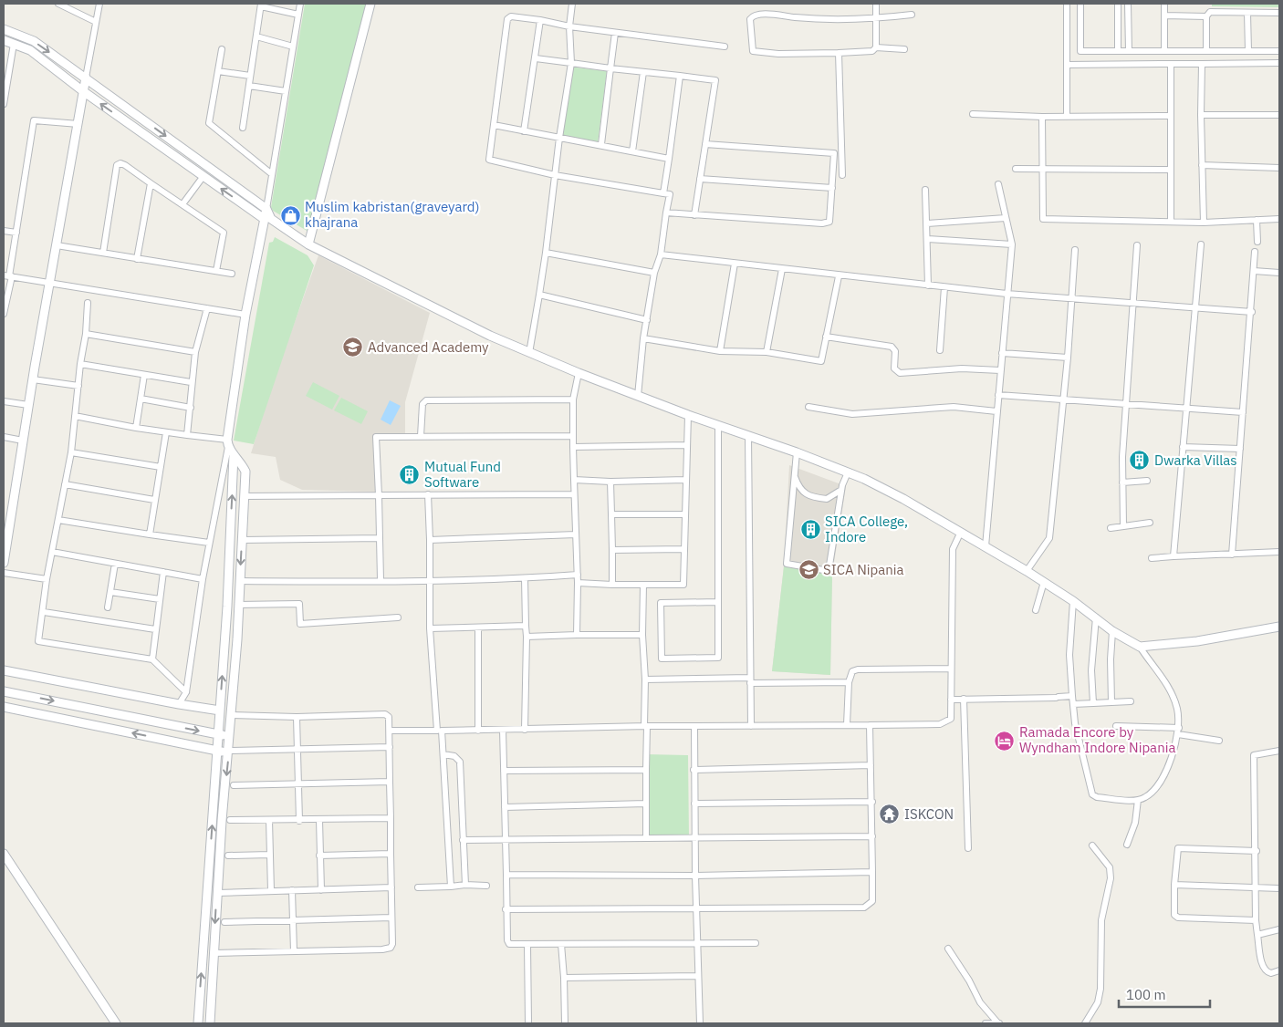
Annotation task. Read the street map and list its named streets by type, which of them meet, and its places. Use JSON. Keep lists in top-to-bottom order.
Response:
{
  "places": {
    "shop": ["Muslim kabristan(graveyard) khajrana"],
    "school or university": ["Advanced Academy", "SICA Nipania"],
    "building": ["Dwarka Villas", "Mutual Fund Software", "SICA College, Indore"],
    "hotel": ["Ramada Encore by Wyndham Indore Nipania"],
    "temple": ["ISKCON"]
  },
  "scale_bar": "100 m"
}
